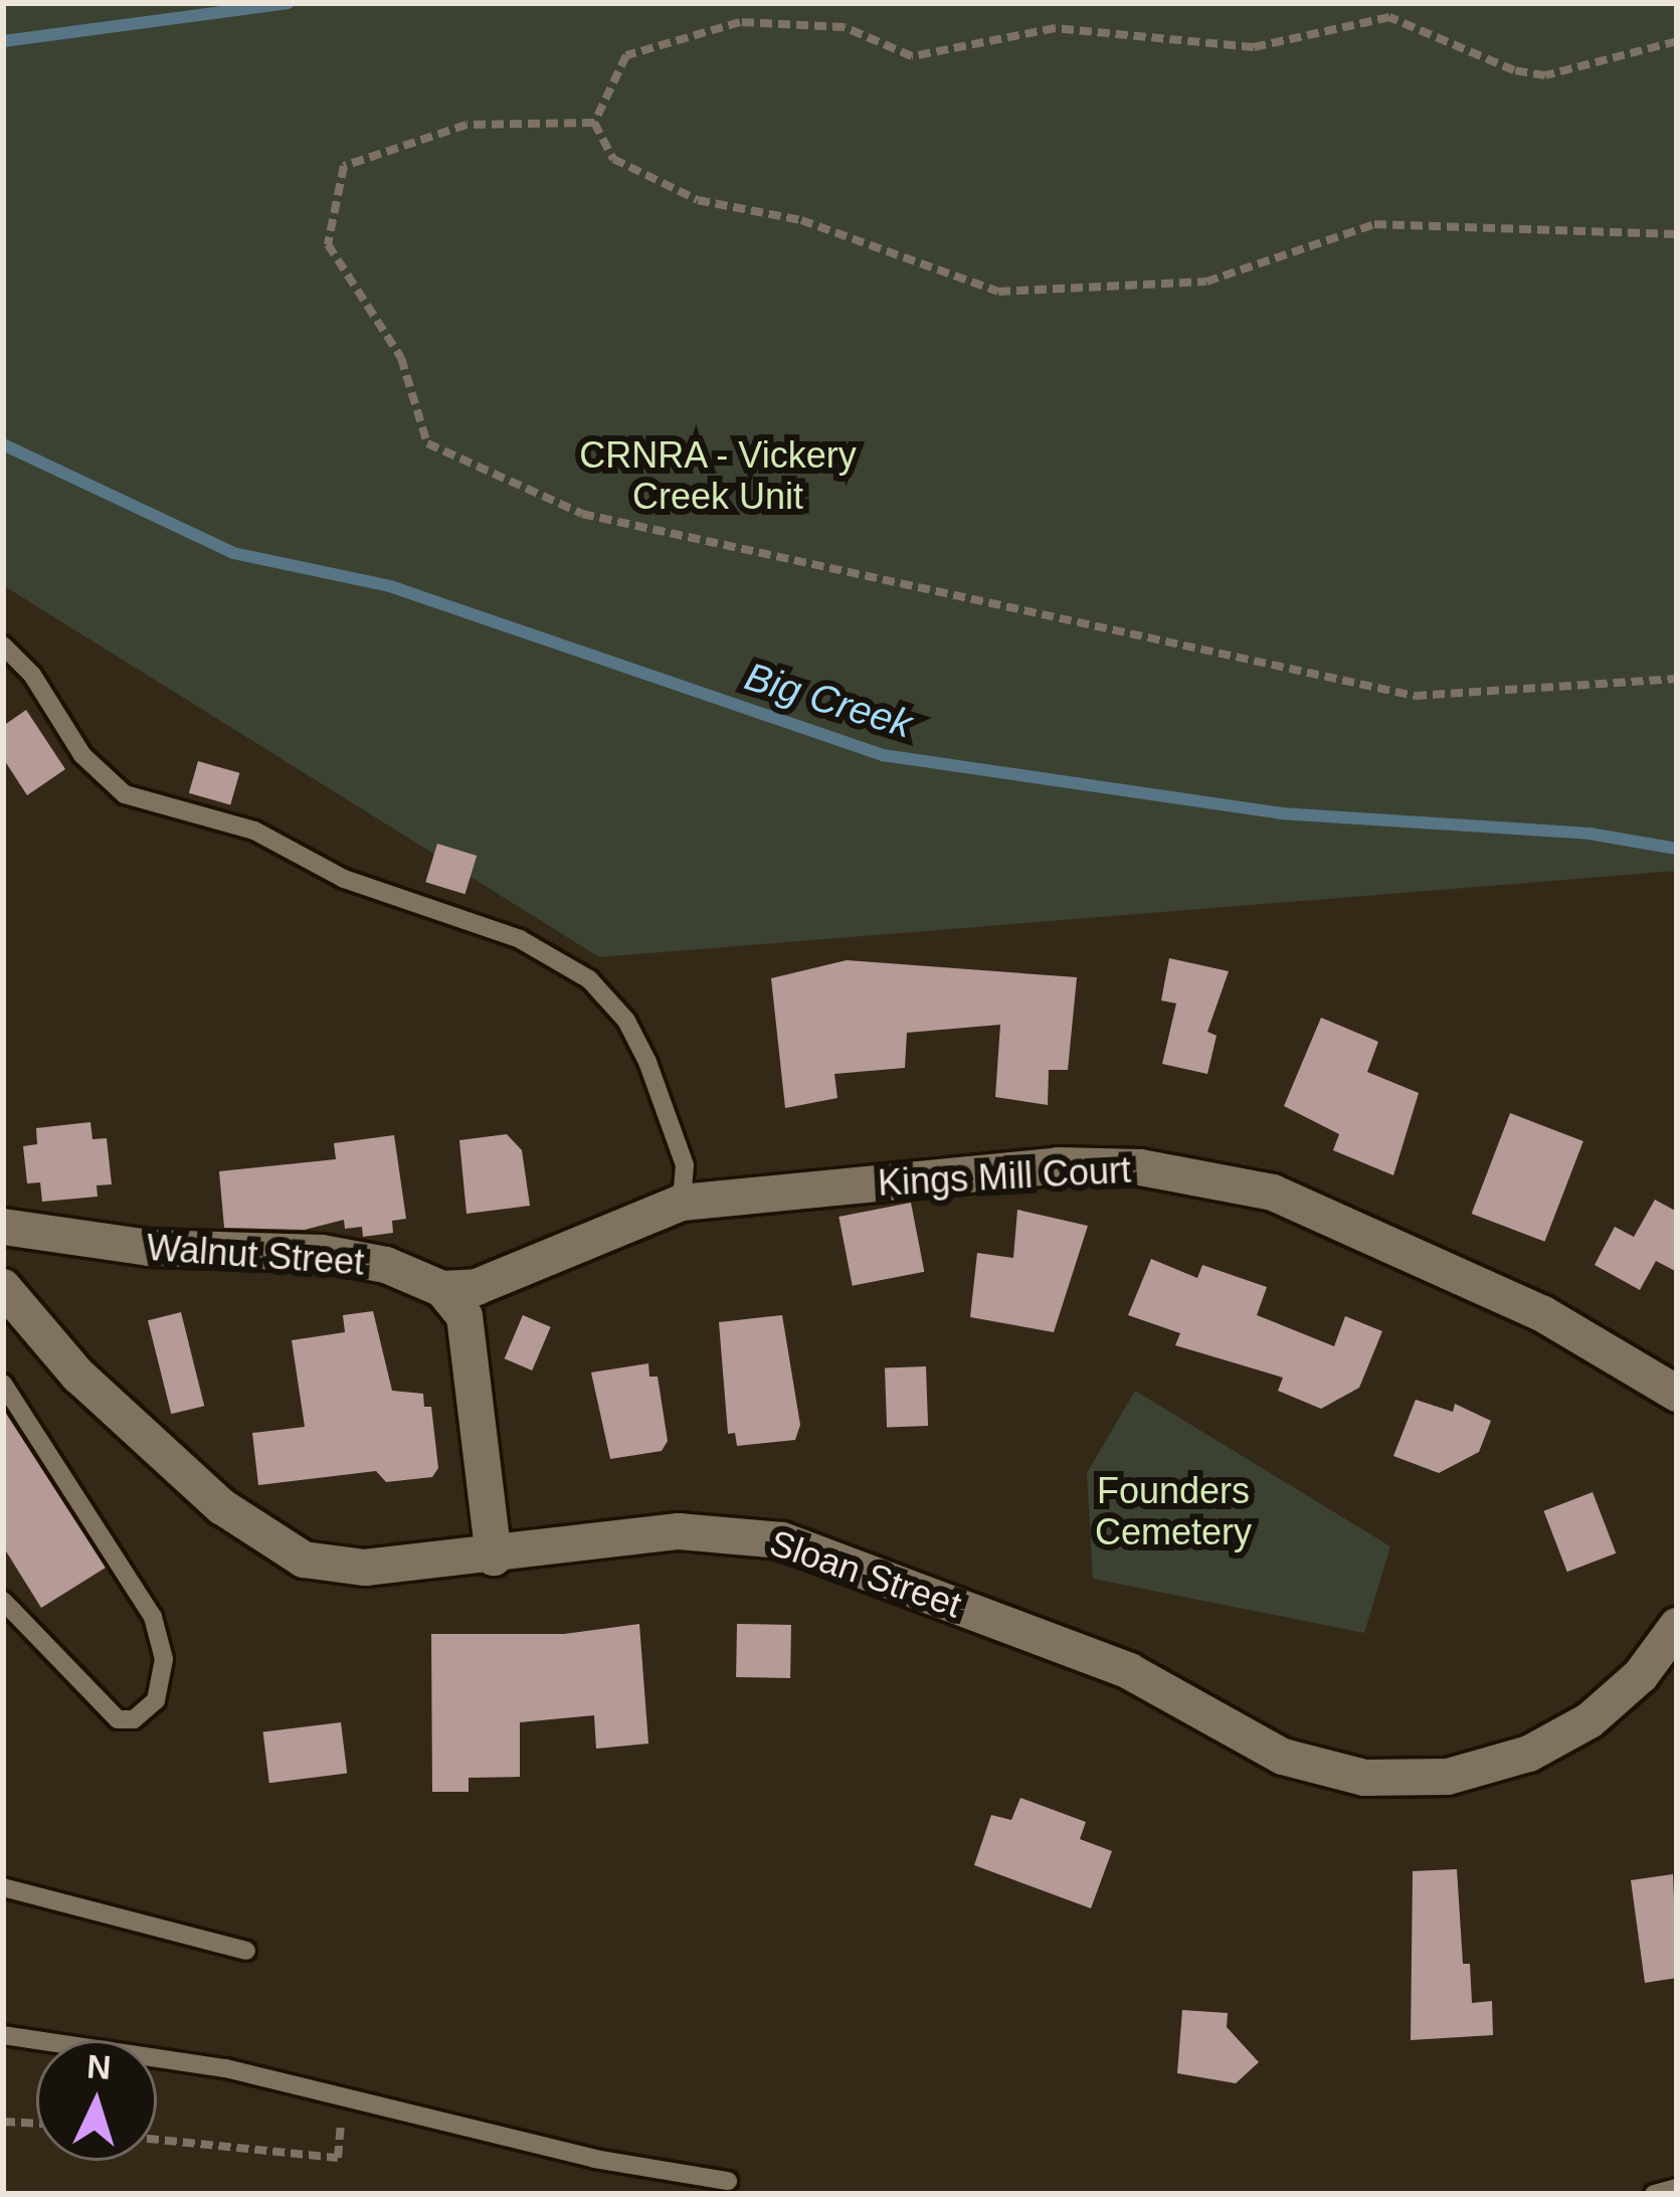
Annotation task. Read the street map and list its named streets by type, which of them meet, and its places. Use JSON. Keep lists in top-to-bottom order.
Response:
{
  "streets": {
    "street": ["Kings Mill Court", "Walnut Street", "Sloan Street"]
  },
  "crossings": [
    ["Kings Mill Court", "Walnut Street"]
  ],
  "water": ["Big Creek"],
  "parks": ["CRNRA - Vickery Creek Unit", "Founders Cemetery"],
  "north": "top"
}
